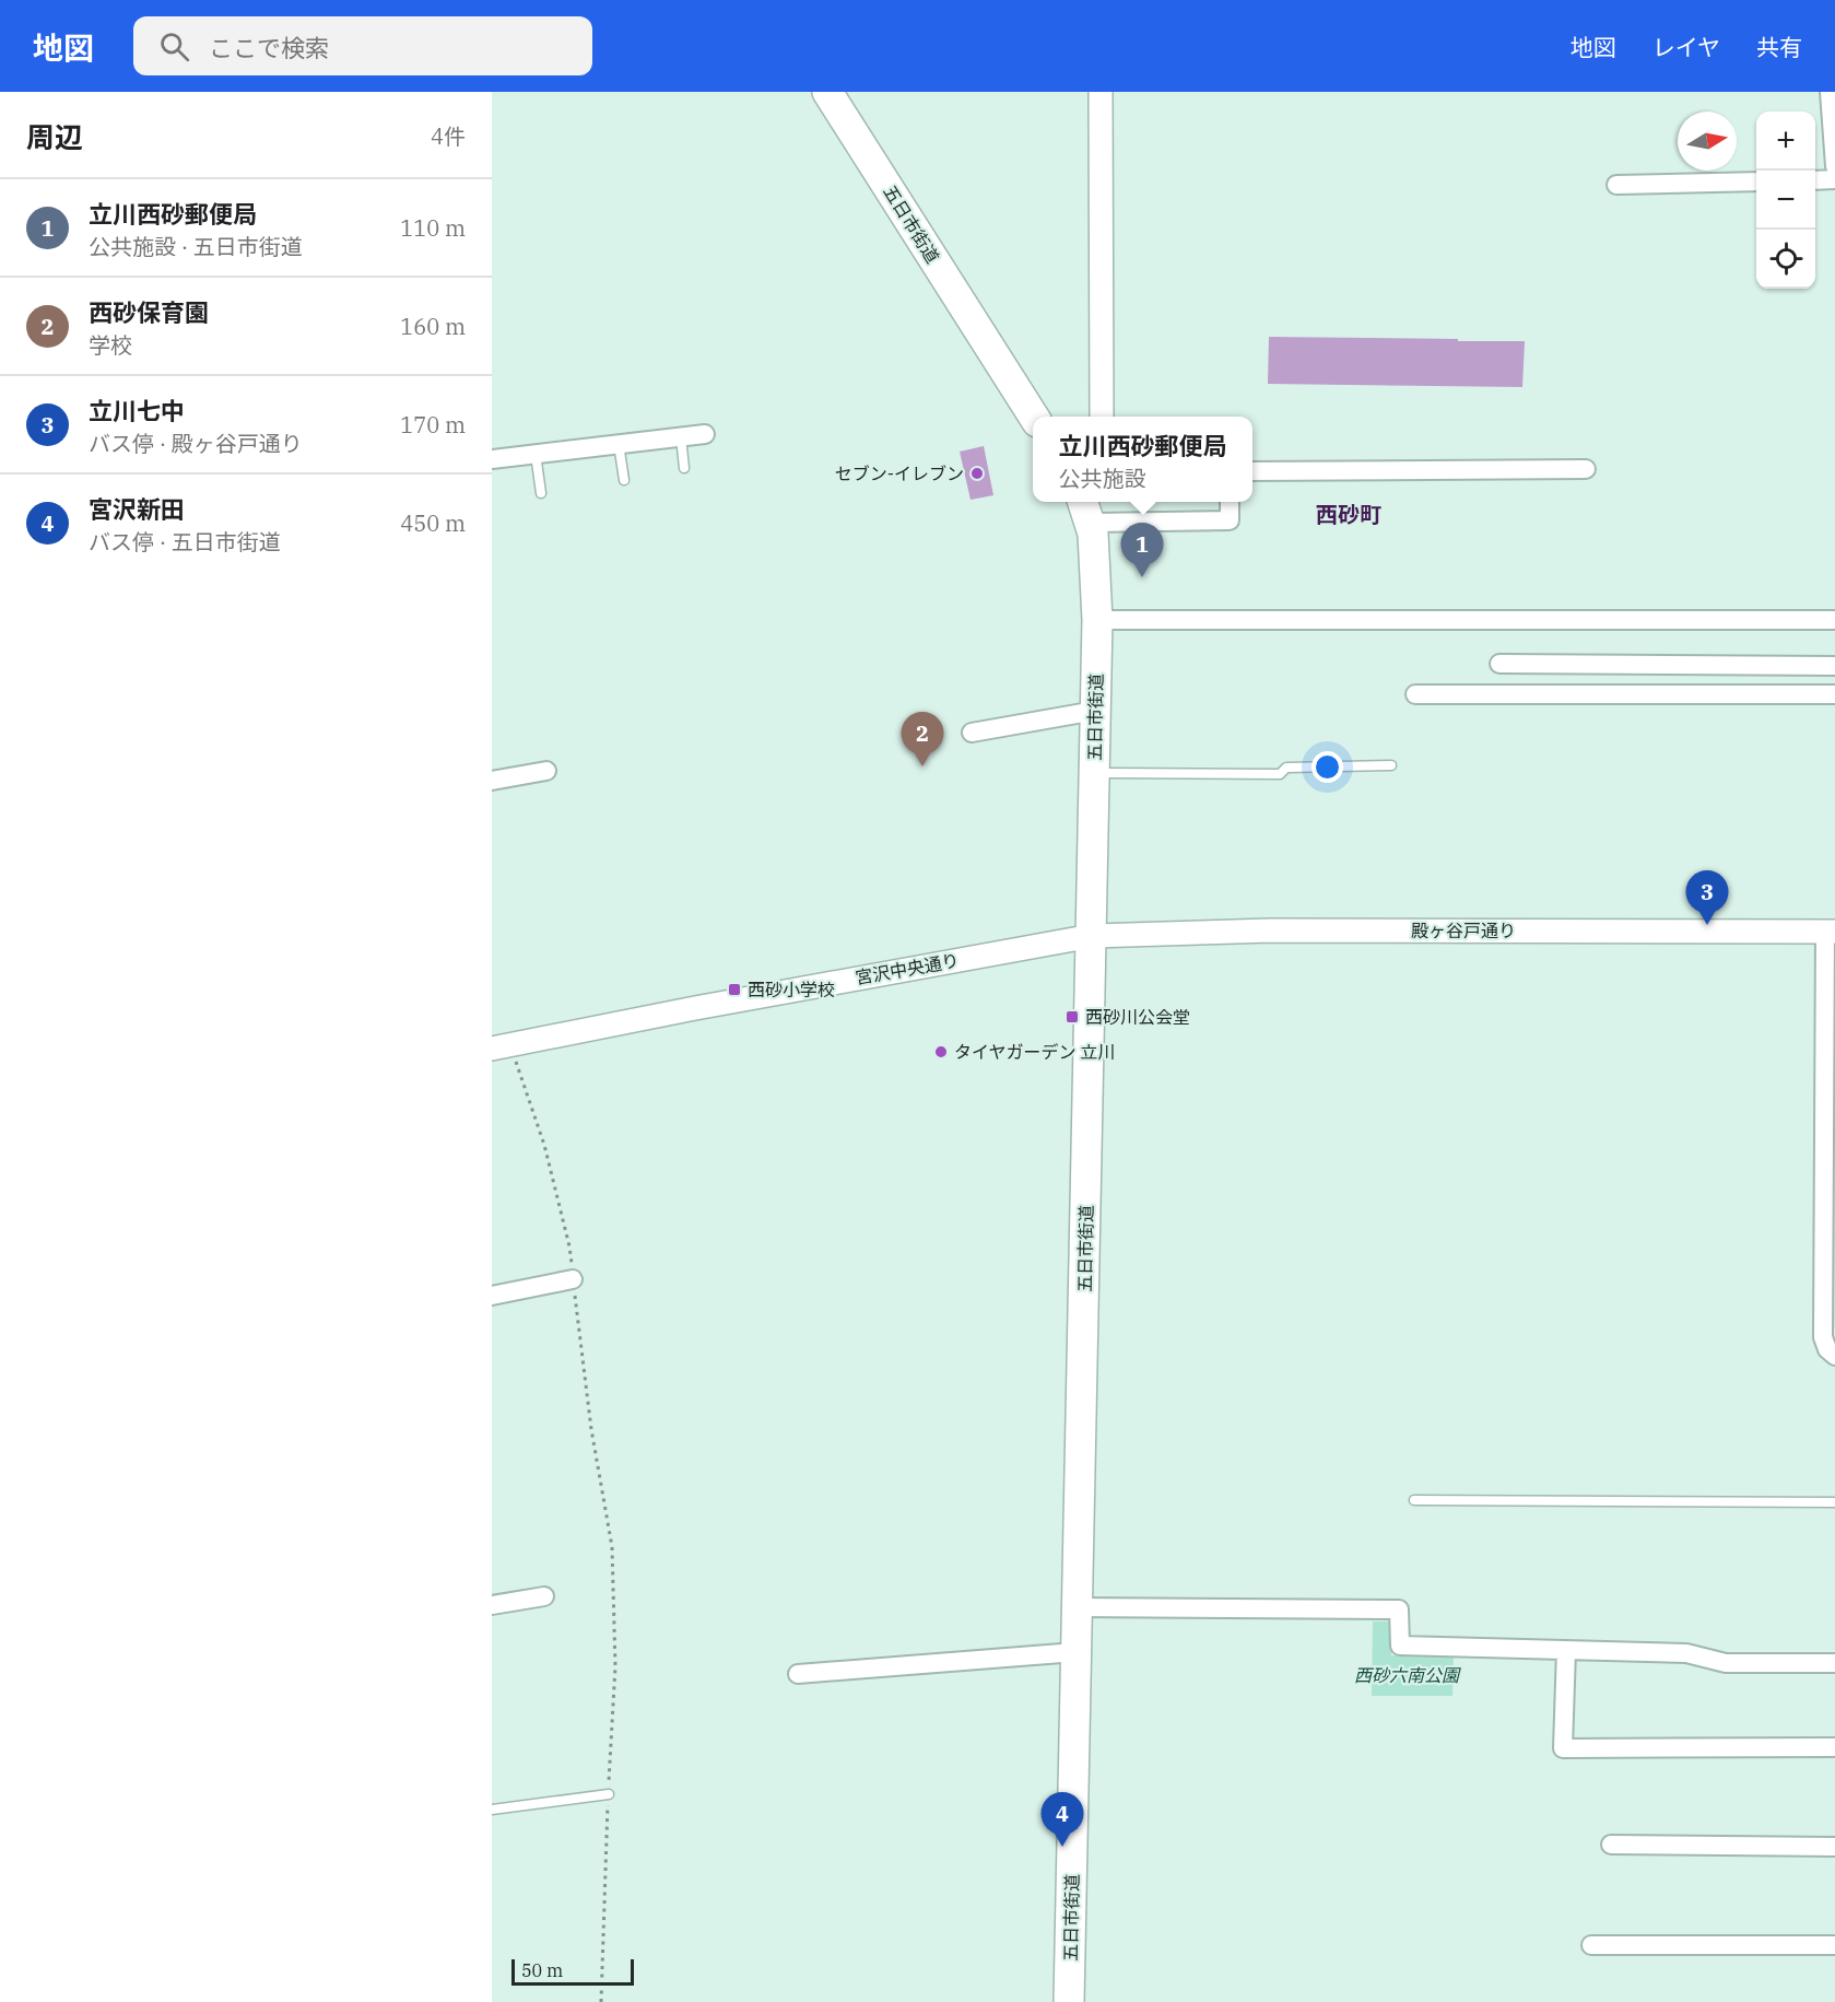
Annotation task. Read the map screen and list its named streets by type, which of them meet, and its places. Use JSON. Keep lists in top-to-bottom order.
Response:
{
  "streets": {
    "main road": ["五日市街道"],
    "street": ["殿ヶ谷戸通り", "宮沢中央通り"]
  },
  "crossings": [
    ["五日市街道", "殿ヶ谷戸通り"],
    ["五日市街道", "宮沢中央通り"],
    ["殿ヶ谷戸通り", "宮沢中央通り"]
  ],
  "districts": ["西砂町"],
  "parks": ["西砂六南公園"],
  "places": {
    "other": ["セブン-イレブン", "タイヤガーデン 立川"],
    "transit": ["西砂小学校", "西砂川公会堂"]
  },
  "scale_bar": "50 m",
  "north": "right",
  "page": {
    "header": "地図",
    "search": "ここで検索",
    "nav": ["地図", "レイヤ", "共有"],
    "heading": ["周辺", "4件"],
    "map_buttons": ["+", "−"],
    "list": [
      {
        "mark": "1",
        "name": "立川西砂郵便局",
        "note": "公共施設 · 五日市街道",
        "value": "110 m"
      },
      {
        "mark": "2",
        "name": "西砂保育園",
        "note": "学校",
        "value": "160 m"
      },
      {
        "mark": "3",
        "name": "立川七中",
        "note": "バス停 · 殿ヶ谷戸通り",
        "value": "170 m"
      },
      {
        "mark": "4",
        "name": "宮沢新田",
        "note": "バス停 · 五日市街道",
        "value": "450 m"
      }
    ],
    "popup": ["立川西砂郵便局", "公共施設"],
    "pins": [
      "1",
      "2",
      "3",
      "4"
    ],
    "scale": "50 m"
  }
}
